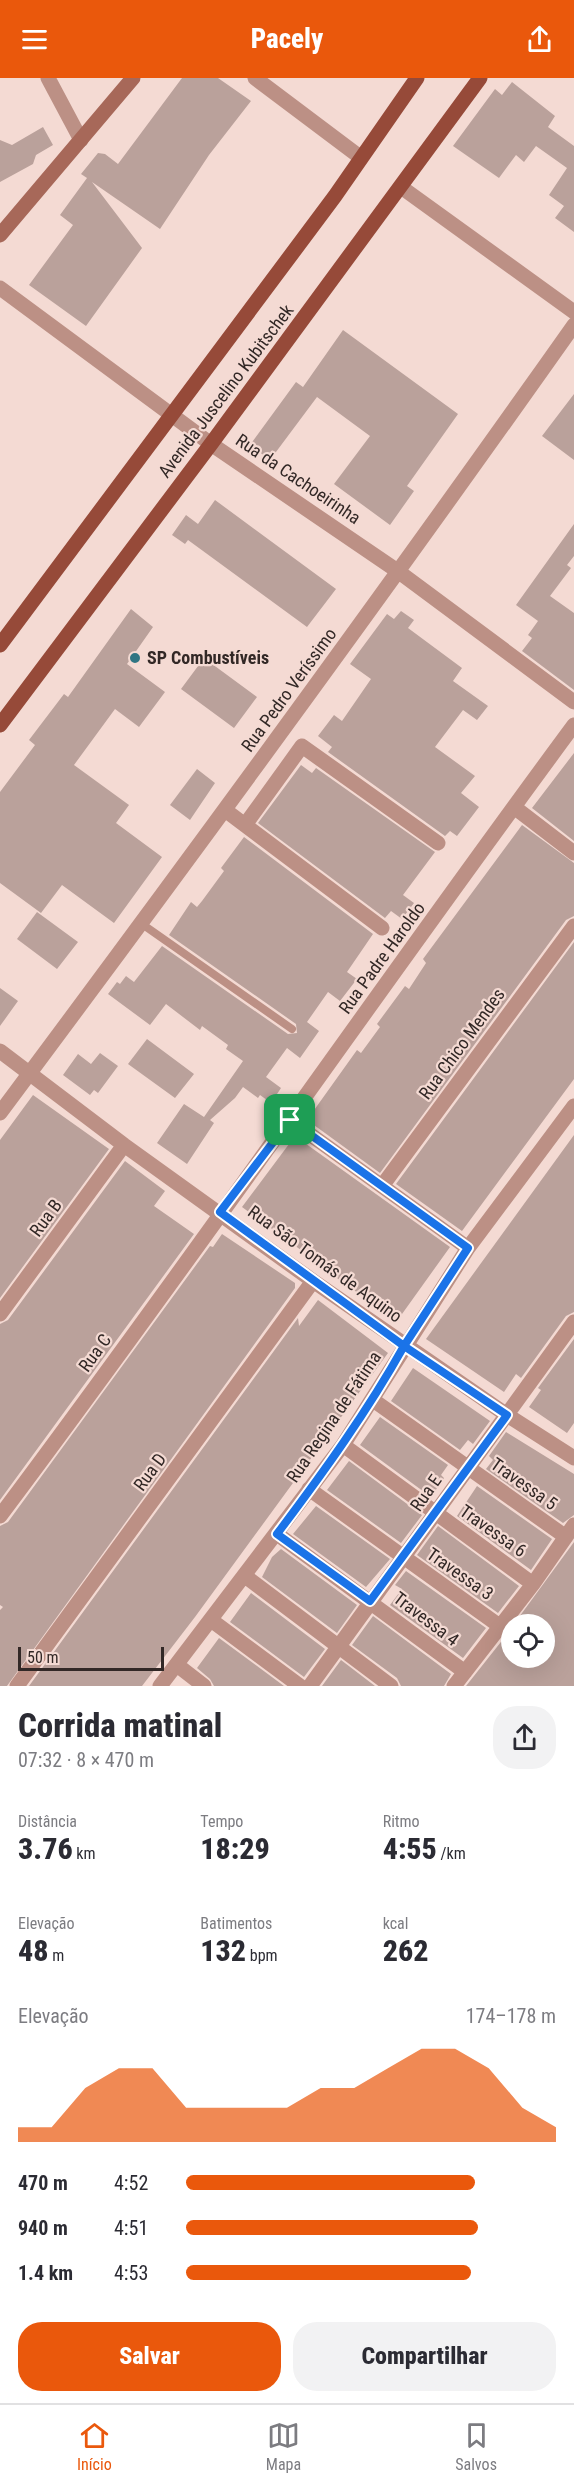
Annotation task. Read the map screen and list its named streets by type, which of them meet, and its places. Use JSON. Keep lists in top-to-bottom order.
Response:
{
  "streets": {
    "main road": ["Avenida Juscelino Kubitschek"],
    "street": [
      "Rua da Cachoeirinha",
      "Rua Pedro Veríssimo",
      "Rua Padre Haroldo",
      "Rua Chico Mendes",
      "Rua B",
      "Rua São Tomás de Aquino",
      "Rua C",
      "Rua Regina de Fátima",
      "Rua D",
      "Travessa 5",
      "Rua E",
      "Travessa 6",
      "Travessa 3",
      "Travessa 4"
    ]
  },
  "crossings": [
    ["Avenida Juscelino Kubitschek", "Rua da Cachoeirinha"],
    ["Rua da Cachoeirinha", "Rua Pedro Veríssimo"],
    ["Rua Pedro Veríssimo", "Rua São Tomás de Aquino"],
    ["Rua Padre Haroldo", "Rua São Tomás de Aquino"],
    ["Rua Padre Haroldo", "Rua C"],
    ["Rua B", "Rua São Tomás de Aquino"],
    ["Rua São Tomás de Aquino", "Rua C"],
    ["Rua São Tomás de Aquino", "Rua Regina de Fátima"],
    ["Rua São Tomás de Aquino", "Rua D"],
    ["Rua São Tomás de Aquino", "Rua E"],
    ["Rua Regina de Fátima", "Travessa 5"],
    ["Rua Regina de Fátima", "Travessa 6"],
    ["Rua Regina de Fátima", "Travessa 3"],
    ["Rua Regina de Fátima", "Travessa 4"],
    ["Travessa 5", "Rua E"],
    ["Rua E", "Travessa 6"],
    ["Rua E", "Travessa 3"],
    ["Rua E", "Travessa 4"]
  ],
  "places": ["SP Combustíveis"],
  "scale_bar": "50 m",
  "page": {
    "header": "Pacely",
    "scale": "50 m",
    "heading": ["Corrida matinal", "07:32 · 8 × 470 m"],
    "stats": [
      ["Distância", "3.76 km"],
      ["Tempo", "18:29"],
      ["Ritmo", "4:55 /km"],
      ["Elevação", "48 m"],
      ["Batimentos", "132 bpm"],
      ["kcal", "262"]
    ],
    "chart": ["Elevação", "174–178 m"],
    "list": [
      {
        "name": "470 m",
        "note": "4:52"
      },
      {
        "name": "940 m",
        "note": "4:51"
      },
      {
        "name": "1.4 km",
        "note": "4:53"
      }
    ],
    "buttons": ["Salvar", "Compartilhar"],
    "tabs": ["Início", "Mapa", "Salvos"]
  }
}
